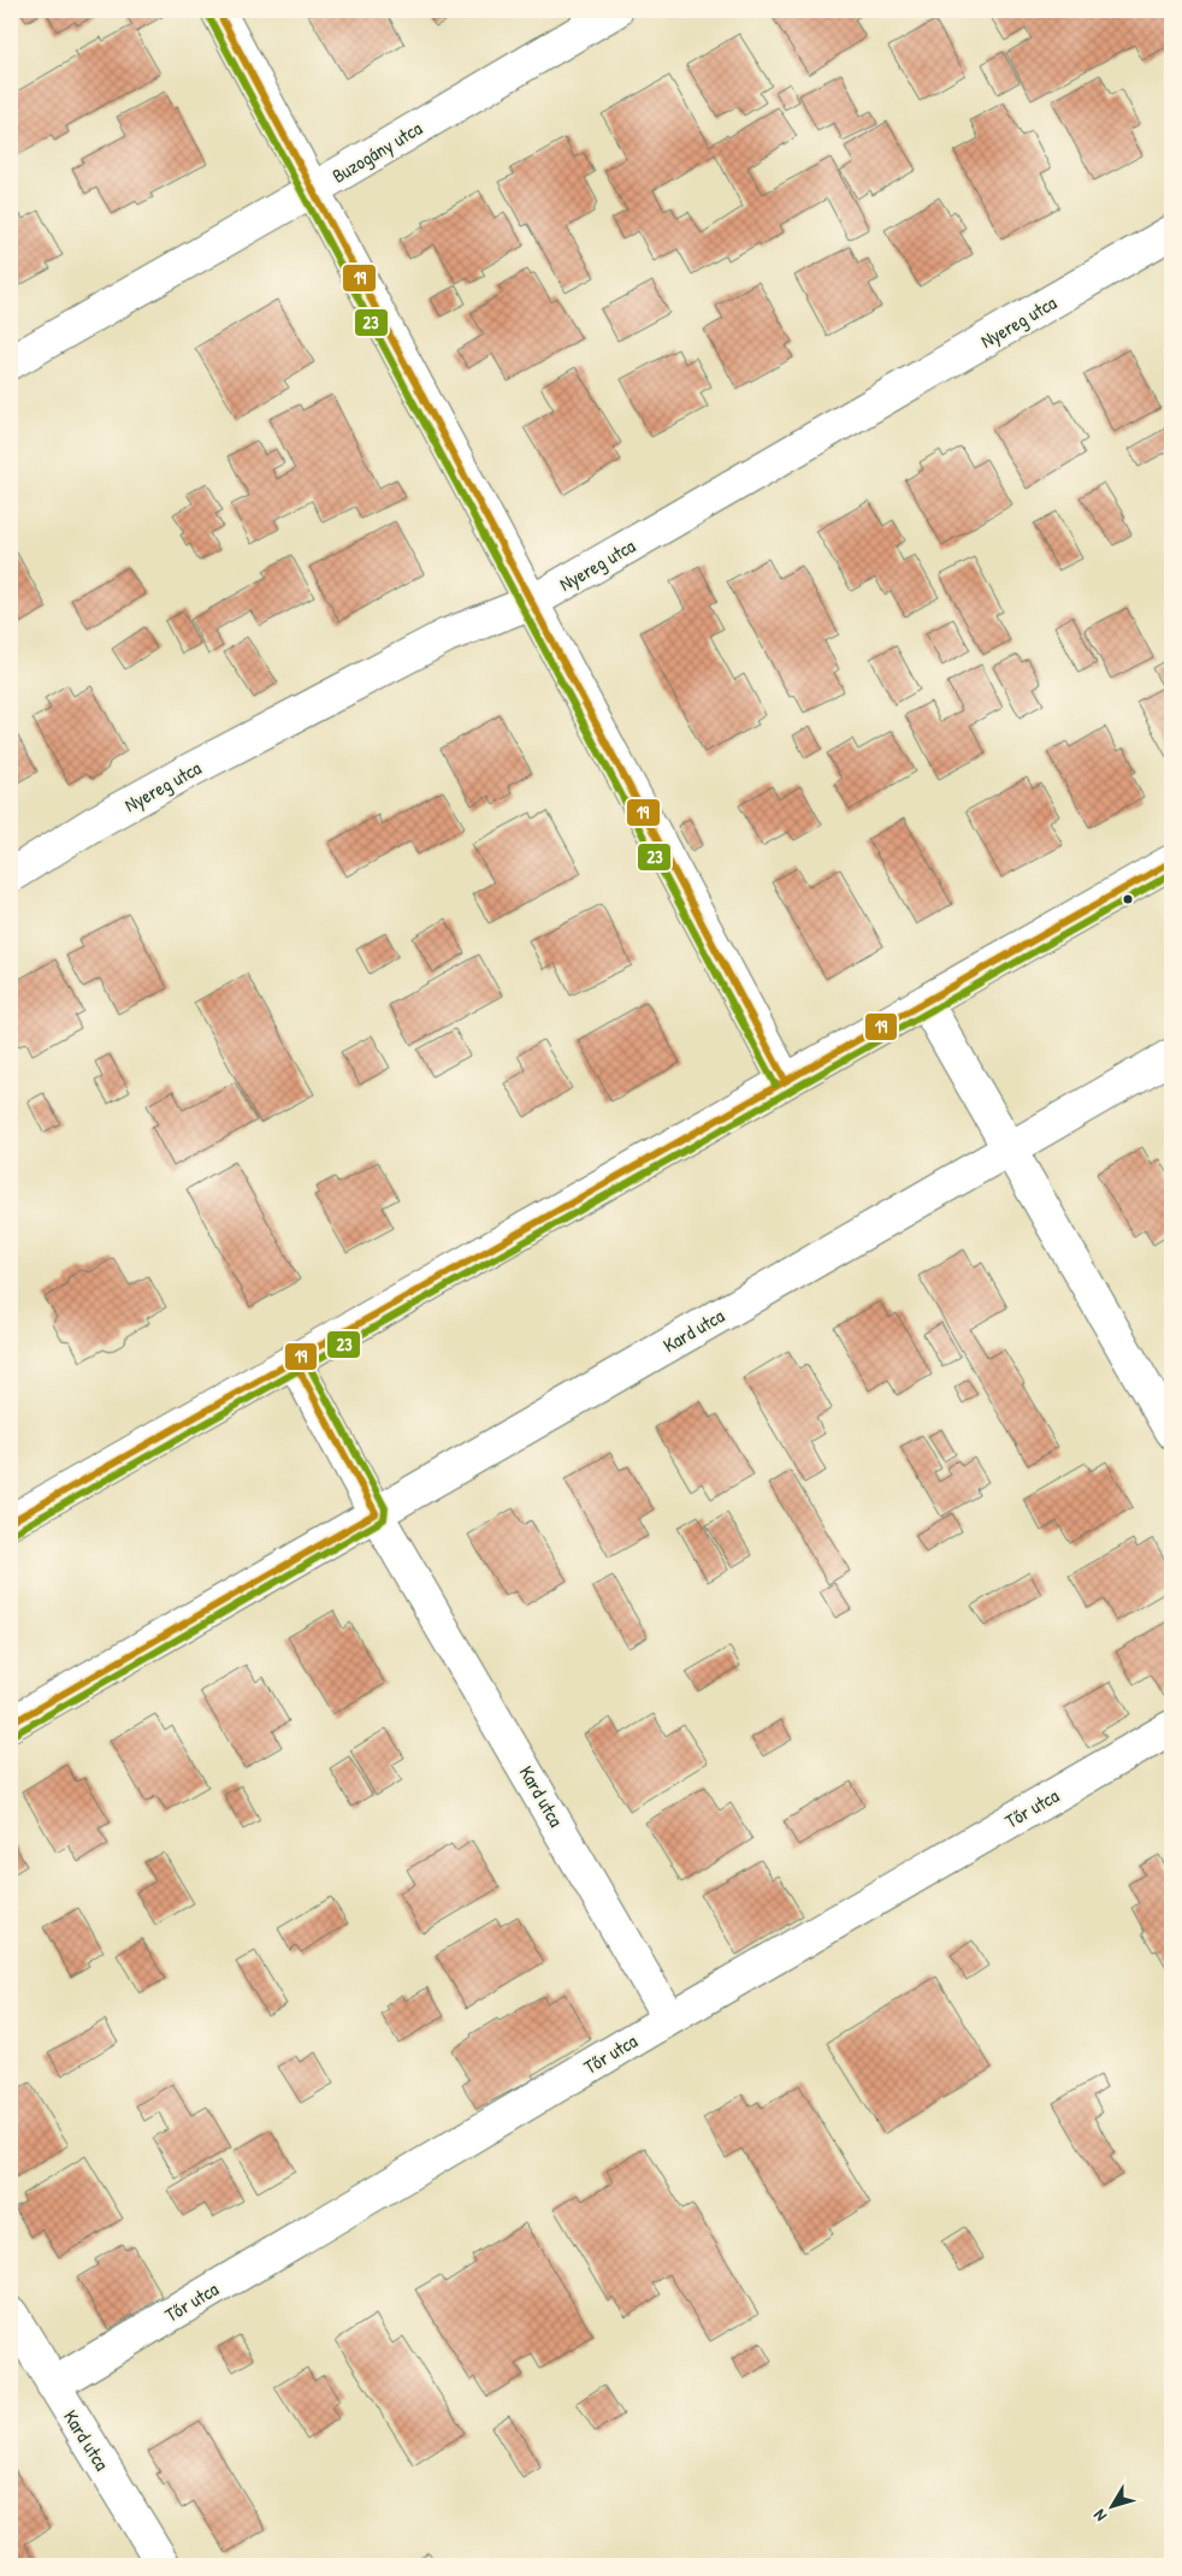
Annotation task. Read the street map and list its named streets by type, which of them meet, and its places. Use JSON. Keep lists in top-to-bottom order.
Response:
{
  "streets": {
    "street": [
      "Buzogány utca",
      "Nyereg utca",
      "Kard utca",
      "Tőr utca"
    ]
  },
  "crossings": [
    ["Kard utca", "Tőr utca"]
  ],
  "lines": ["transit line 19", "transit line 23"],
  "north": "bottom left"
}
